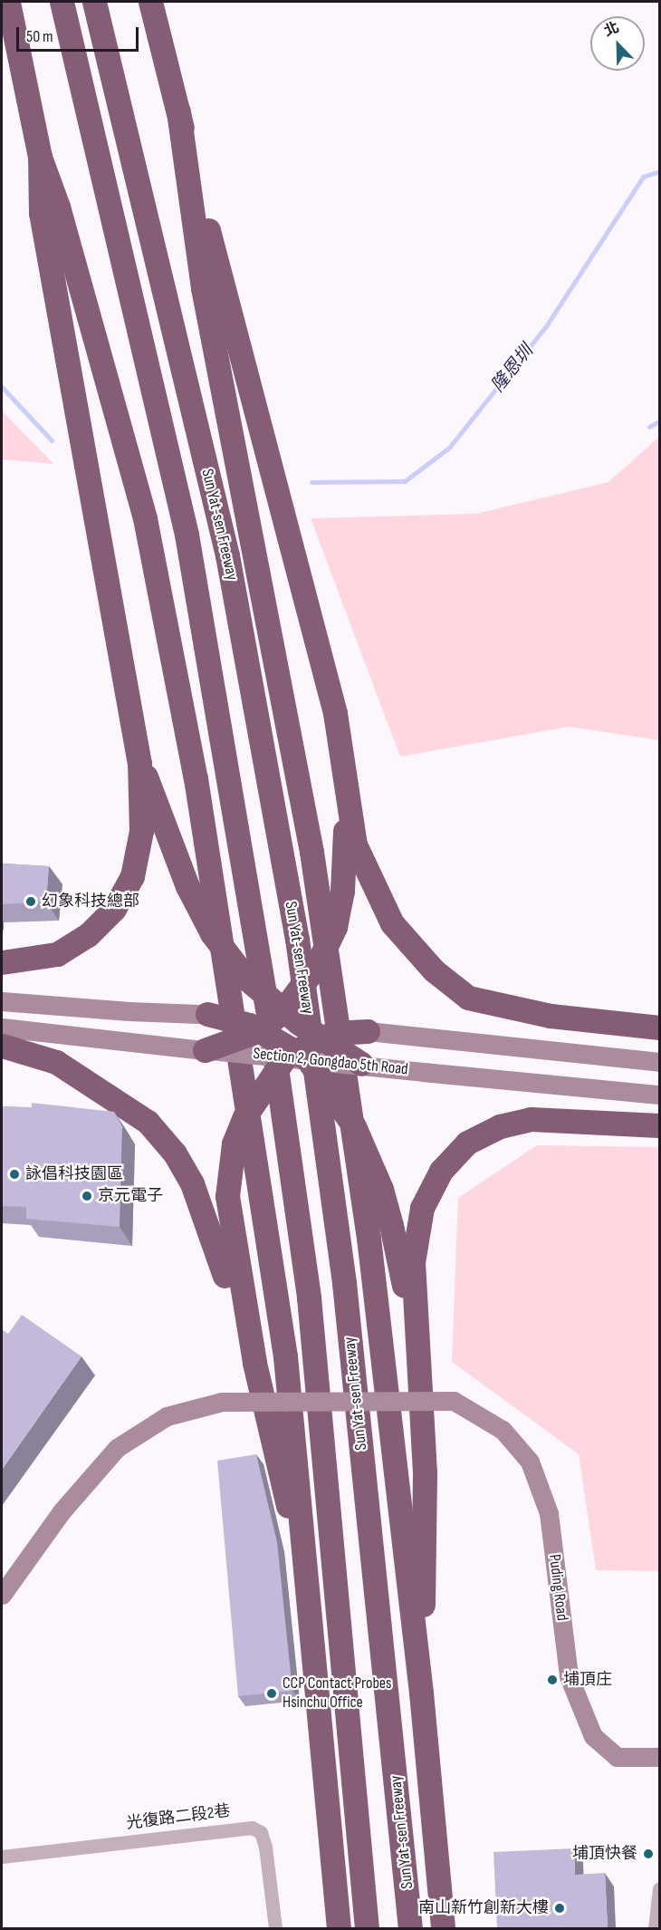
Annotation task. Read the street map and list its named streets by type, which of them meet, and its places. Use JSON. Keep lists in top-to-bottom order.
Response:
{
  "streets": {
    "highway": ["Sun Yat-sen Freeway"],
    "street": ["Section 2, Gongdao 5th Road", "Puding Road", "光復路二段2巷"]
  },
  "water": ["隆恩圳"],
  "places": [
    "幻象科技總部",
    "詠倡科技園區",
    "京元電子",
    "埔頂庄",
    "CCP Contact Probes Hsinchu Office",
    "埔頂快餐",
    "南山新竹創新大樓"
  ],
  "scale_bar": "50 m",
  "north": "top left"
}
